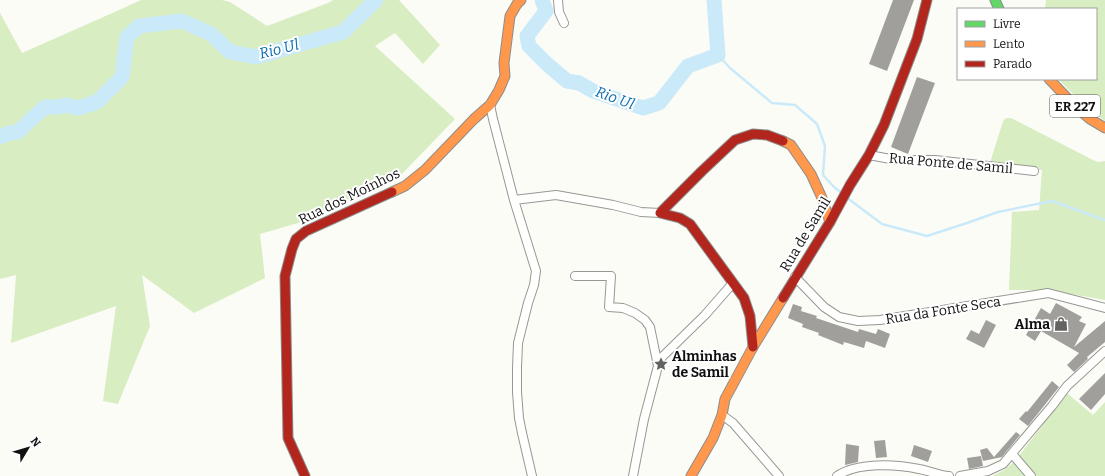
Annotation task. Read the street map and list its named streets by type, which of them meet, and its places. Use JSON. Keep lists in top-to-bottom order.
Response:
{
  "streets": {
    "street": [
      "ER 227",
      "Rua Ponte de Samil",
      "Rua dos Moínhos",
      "Rua de Samil",
      "Rua da Fonte Seca"
    ]
  },
  "crossings": [
    ["Rua Ponte de Samil", "Rua de Samil"],
    ["Rua de Samil", "Rua da Fonte Seca"]
  ],
  "water": ["Rio Ul"],
  "places": {
    "shop": ["Alma"],
    "place": ["Alminhas de Samil"]
  },
  "legend": ["Livre", "Lento", "Parado"],
  "north": "top right"
}
